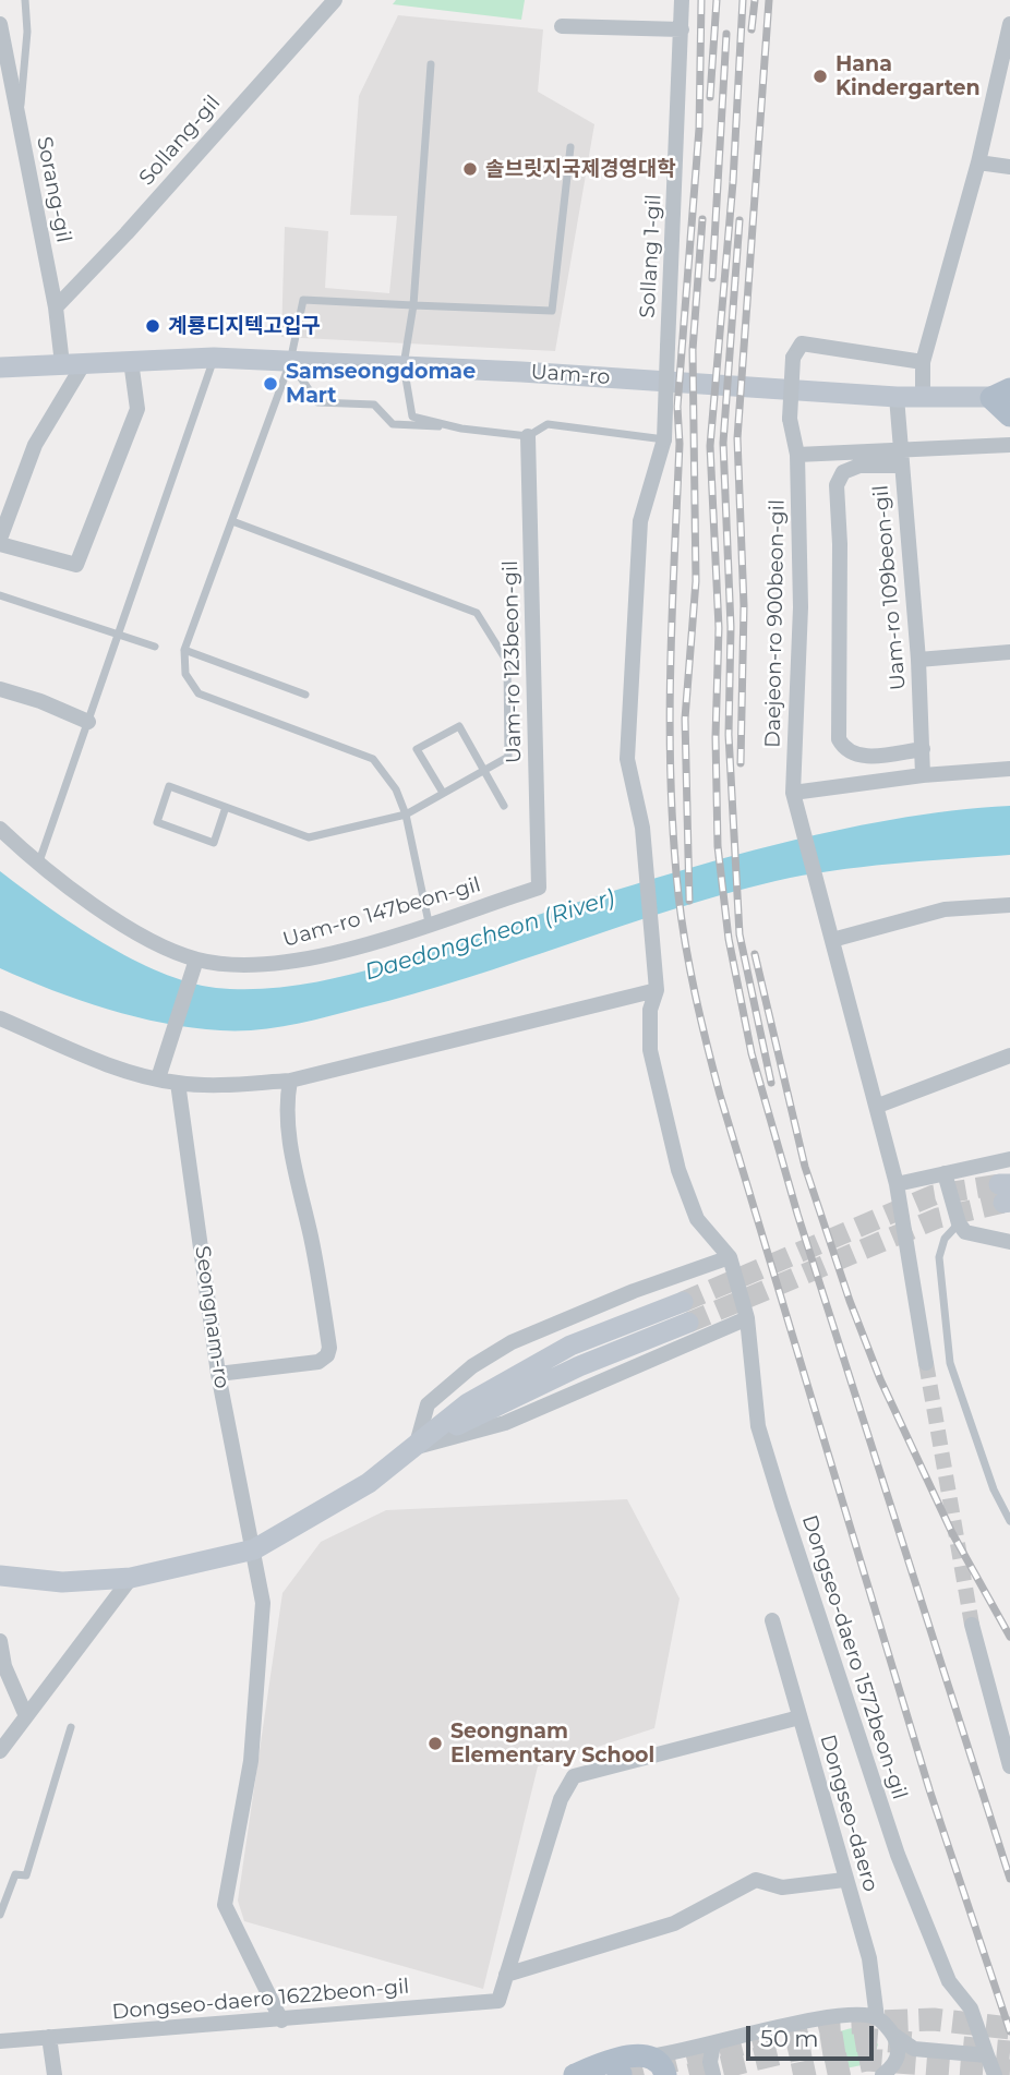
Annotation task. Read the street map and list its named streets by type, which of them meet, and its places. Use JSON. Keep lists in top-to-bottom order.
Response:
{
  "streets": {
    "main road": ["Uam-ro"],
    "street": [
      "Sollang-gil",
      "Sorang-gil",
      "Sollang 1-gil",
      "Uam-ro 109beon-gil",
      "Daejeon-ro 900beon-gil",
      "Uam-ro 123beon-gil",
      "Uam-ro 147beon-gil",
      "Seongnam-ro",
      "Dongseo-daero 1572beon-gil",
      "Dongseo-daero",
      "Dongseo-daero 1622beon-gil"
    ]
  },
  "crossings": [
    ["Sollang-gil", "Sorang-gil"],
    ["Sorang-gil", "Uam-ro"],
    ["Sollang 1-gil", "Dongseo-daero 1572beon-gil"],
    ["Uam-ro", "Uam-ro 109beon-gil"],
    ["Uam-ro 123beon-gil", "Uam-ro 147beon-gil"],
    ["Seongnam-ro", "Dongseo-daero 1622beon-gil"],
    ["Dongseo-daero", "Dongseo-daero 1622beon-gil"]
  ],
  "water": ["Daedongcheon (River)"],
  "places": [
    "Hana Kindergarten",
    "솔브릿지국제경영대학",
    "계룡디지텍고입구",
    "Samseongdomae Mart",
    "Seongnam Elementary School"
  ],
  "scale_bar": "50 m"
}
